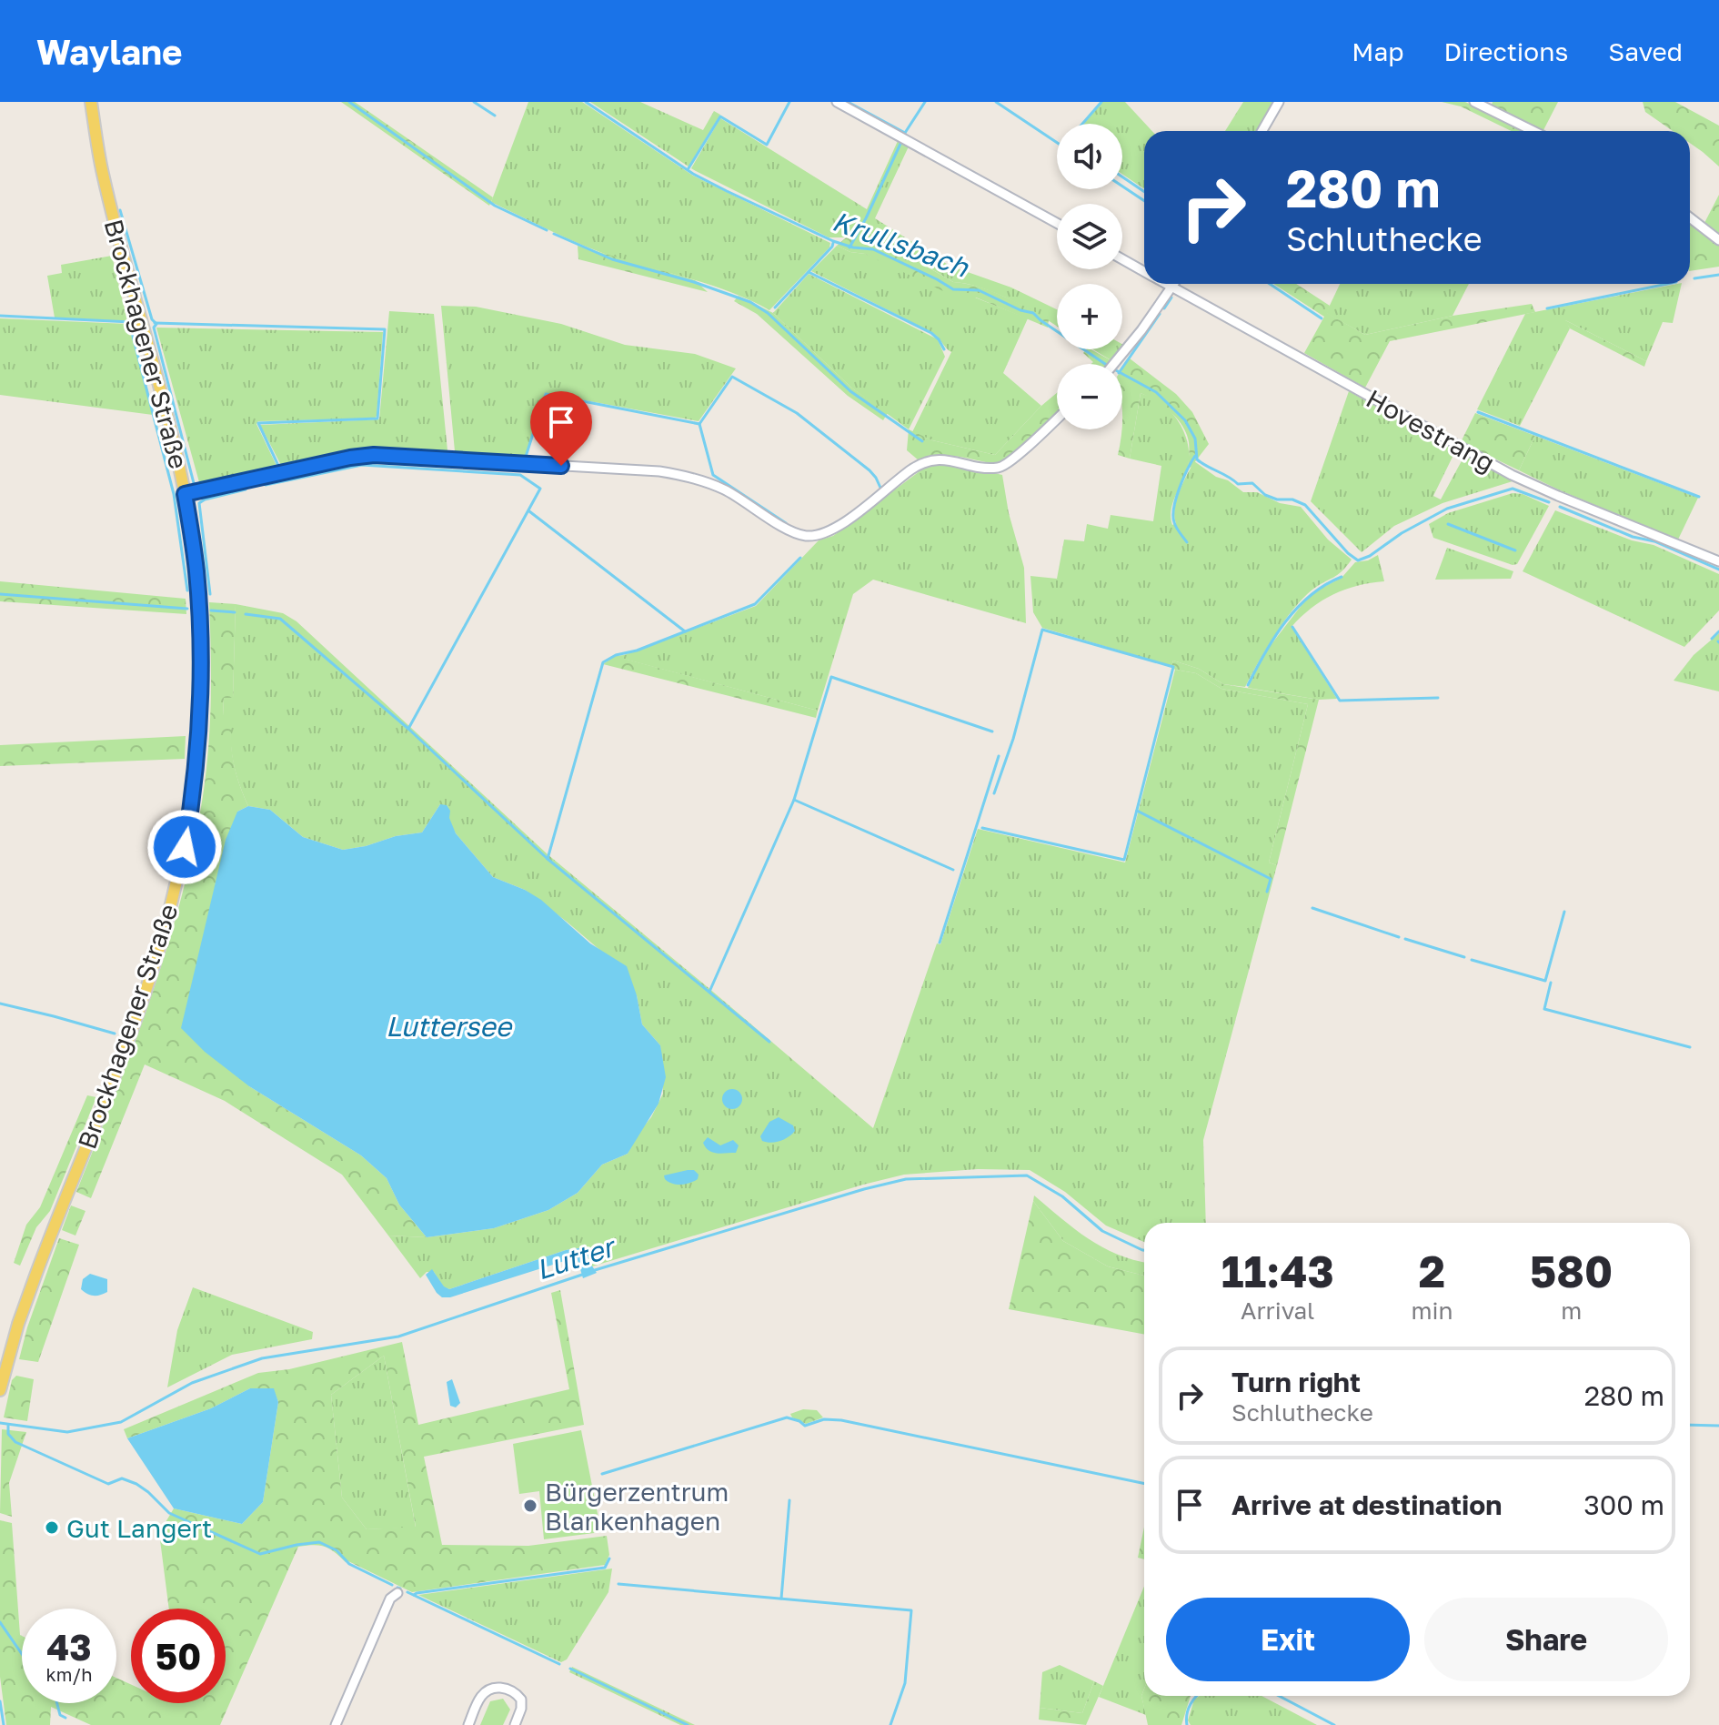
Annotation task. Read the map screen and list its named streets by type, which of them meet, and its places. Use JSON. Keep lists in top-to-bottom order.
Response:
{
  "streets": {
    "main road": ["Brockhagener Straße"],
    "street": ["Hovestrang"]
  },
  "water": ["Krullsbach", "Luttersee", "Lutter"],
  "places": ["Bürgerzentrum Blankenhagen", "Gut Langert"],
  "page": {
    "header": "Waylane",
    "nav": ["Map", "Directions", "Saved"],
    "map_buttons": ["+", "−"],
    "turn": ["280 m", "Schluthecke"],
    "eta": [
      "11:43",
      "Arrival",
      "2",
      "min",
      "580",
      "m"
    ],
    "list": [
      {
        "name": "Turn right",
        "note": "Schluthecke",
        "value": "280 m"
      },
      {
        "name": "Arrive at destination",
        "value": "300 m"
      }
    ],
    "buttons": ["Exit", "Share"],
    "speed": "43 km/h",
    "limit": "50"
  }
}
